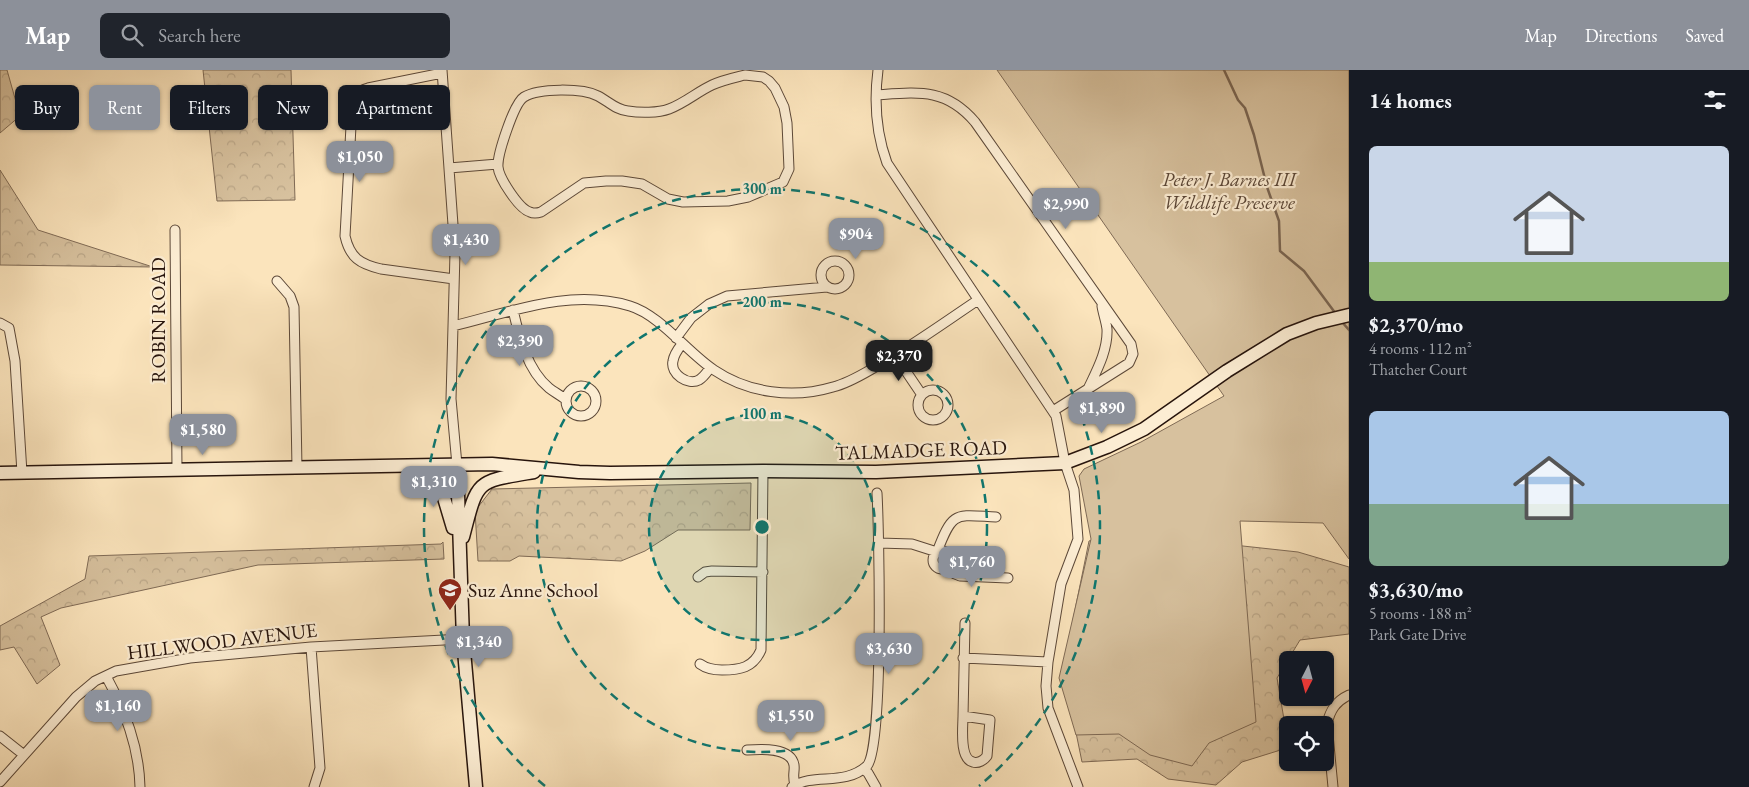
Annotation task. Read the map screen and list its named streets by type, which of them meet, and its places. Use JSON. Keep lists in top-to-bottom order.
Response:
{
  "streets": {
    "street": ["ROBIN ROAD", "TALMADGE ROAD", "HILLWOOD AVENUE"]
  },
  "crossings": [
    ["ROBIN ROAD", "TALMADGE ROAD"]
  ],
  "parks": ["Peter J. Barnes III Wildlife Preserve"],
  "places": {
    "school or university": ["Suz Anne School"]
  },
  "north": "bottom",
  "page": {
    "header": "Map",
    "search": "Search here",
    "nav": ["Map", "Directions", "Saved"],
    "heading": "14 homes",
    "chip": [
      "Buy",
      "Rent",
      "Filters",
      "New",
      "Apartment"
    ],
    "list": [
      {
        "name": "$2,370/mo",
        "note": "4 rooms · 112 m² · Thatcher Court"
      },
      {
        "name": "$3,630/mo",
        "note": "5 rooms · 188 m² · Park Gate Drive"
      }
    ],
    "price": [
      "$1,050",
      "$2,990",
      "$904",
      "$1,430",
      "$2,390",
      "$2,370",
      "$1,890",
      "$1,580",
      "$1,310",
      "$1,760",
      "$1,340",
      "$3,630",
      "$1,160",
      "$1,550"
    ]
  },
  "rings": ["300 m", "200 m", "100 m"]
}
